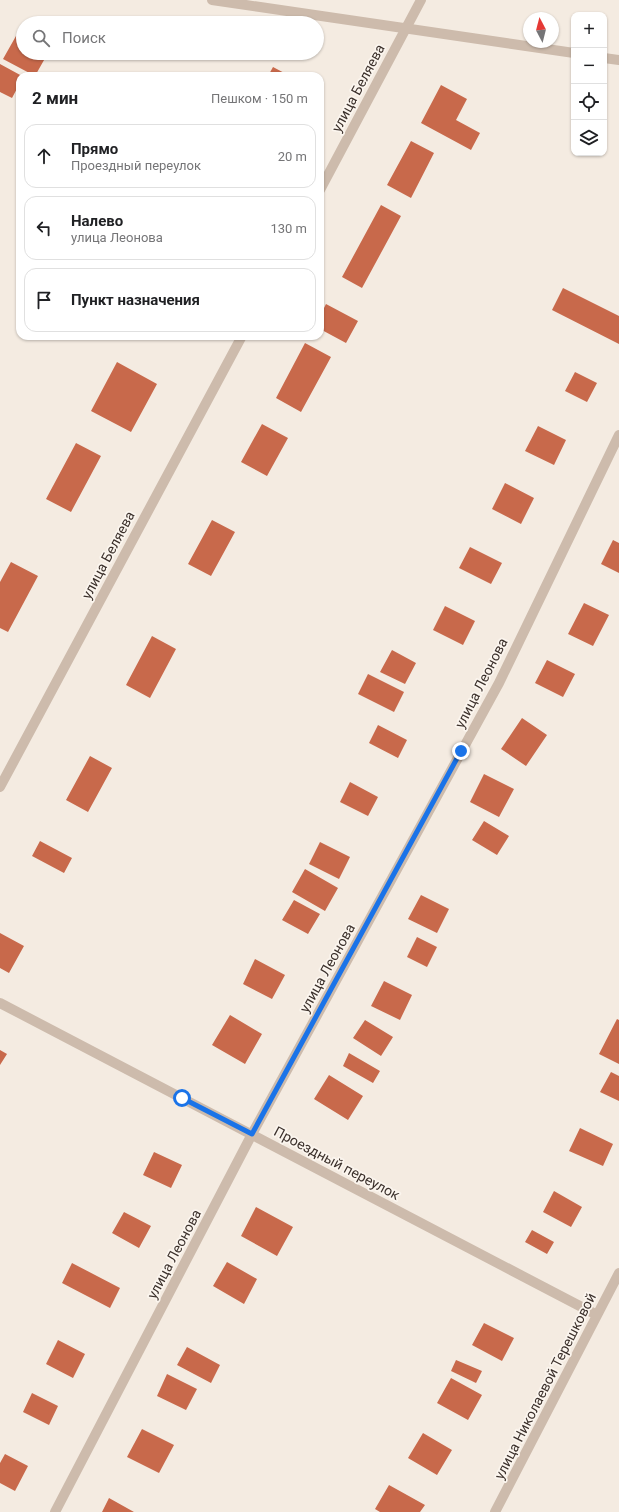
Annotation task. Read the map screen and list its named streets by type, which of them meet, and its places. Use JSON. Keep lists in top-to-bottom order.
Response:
{
  "streets": {
    "street": [
      "улица Беляева",
      "улица Леонова",
      "Проездный переулок",
      "улица Николаевой Терешковой"
    ]
  },
  "crossings": [
    ["улица Леонова", "Проездный переулок"],
    ["Проездный переулок", "улица Николаевой Терешковой"]
  ],
  "north": "top",
  "page": {
    "map_buttons": ["+", "−"],
    "search": "Поиск",
    "heading": ["2 мин", "Пешком · 150 m"],
    "list": [
      ["Прямо", "Проездный переулок", "20 m"],
      ["Налево", "улица Леонова", "130 m"],
      "Пункт назначения"
    ]
  }
}
